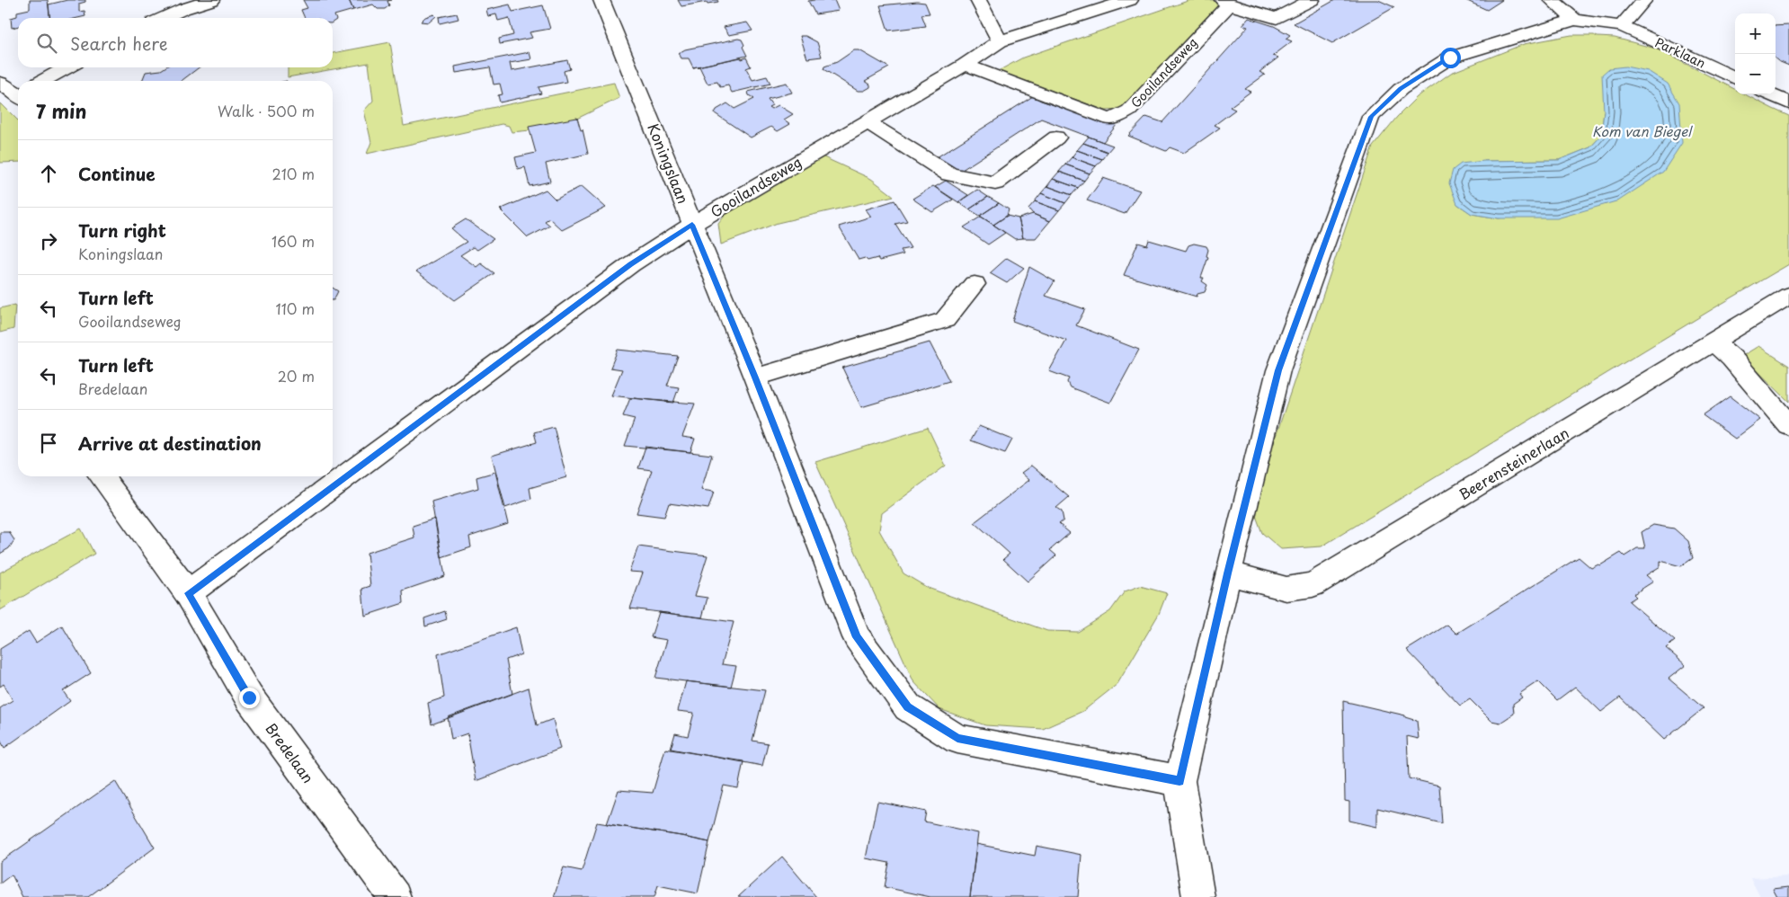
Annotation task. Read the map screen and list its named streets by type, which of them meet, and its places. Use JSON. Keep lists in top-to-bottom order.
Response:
{
  "streets": {
    "street": [
      "Parklaan",
      "Gooilandseweg",
      "Koningslaan",
      "Beerensteinerlaan",
      "Bredelaan"
    ]
  },
  "crossings": [
    ["Gooilandseweg", "Koningslaan"],
    ["Gooilandseweg", "Bredelaan"]
  ],
  "water": ["Kom van Biegel"],
  "page": {
    "map_buttons": ["+", "−"],
    "search": "Search here",
    "heading": ["7 min", "Walk · 500 m"],
    "list": [
      ["Continue", "210 m"],
      ["Turn right", "Koningslaan", "160 m"],
      ["Turn left", "Gooilandseweg", "110 m"],
      ["Turn left", "Bredelaan", "20 m"],
      "Arrive at destination"
    ]
  }
}
